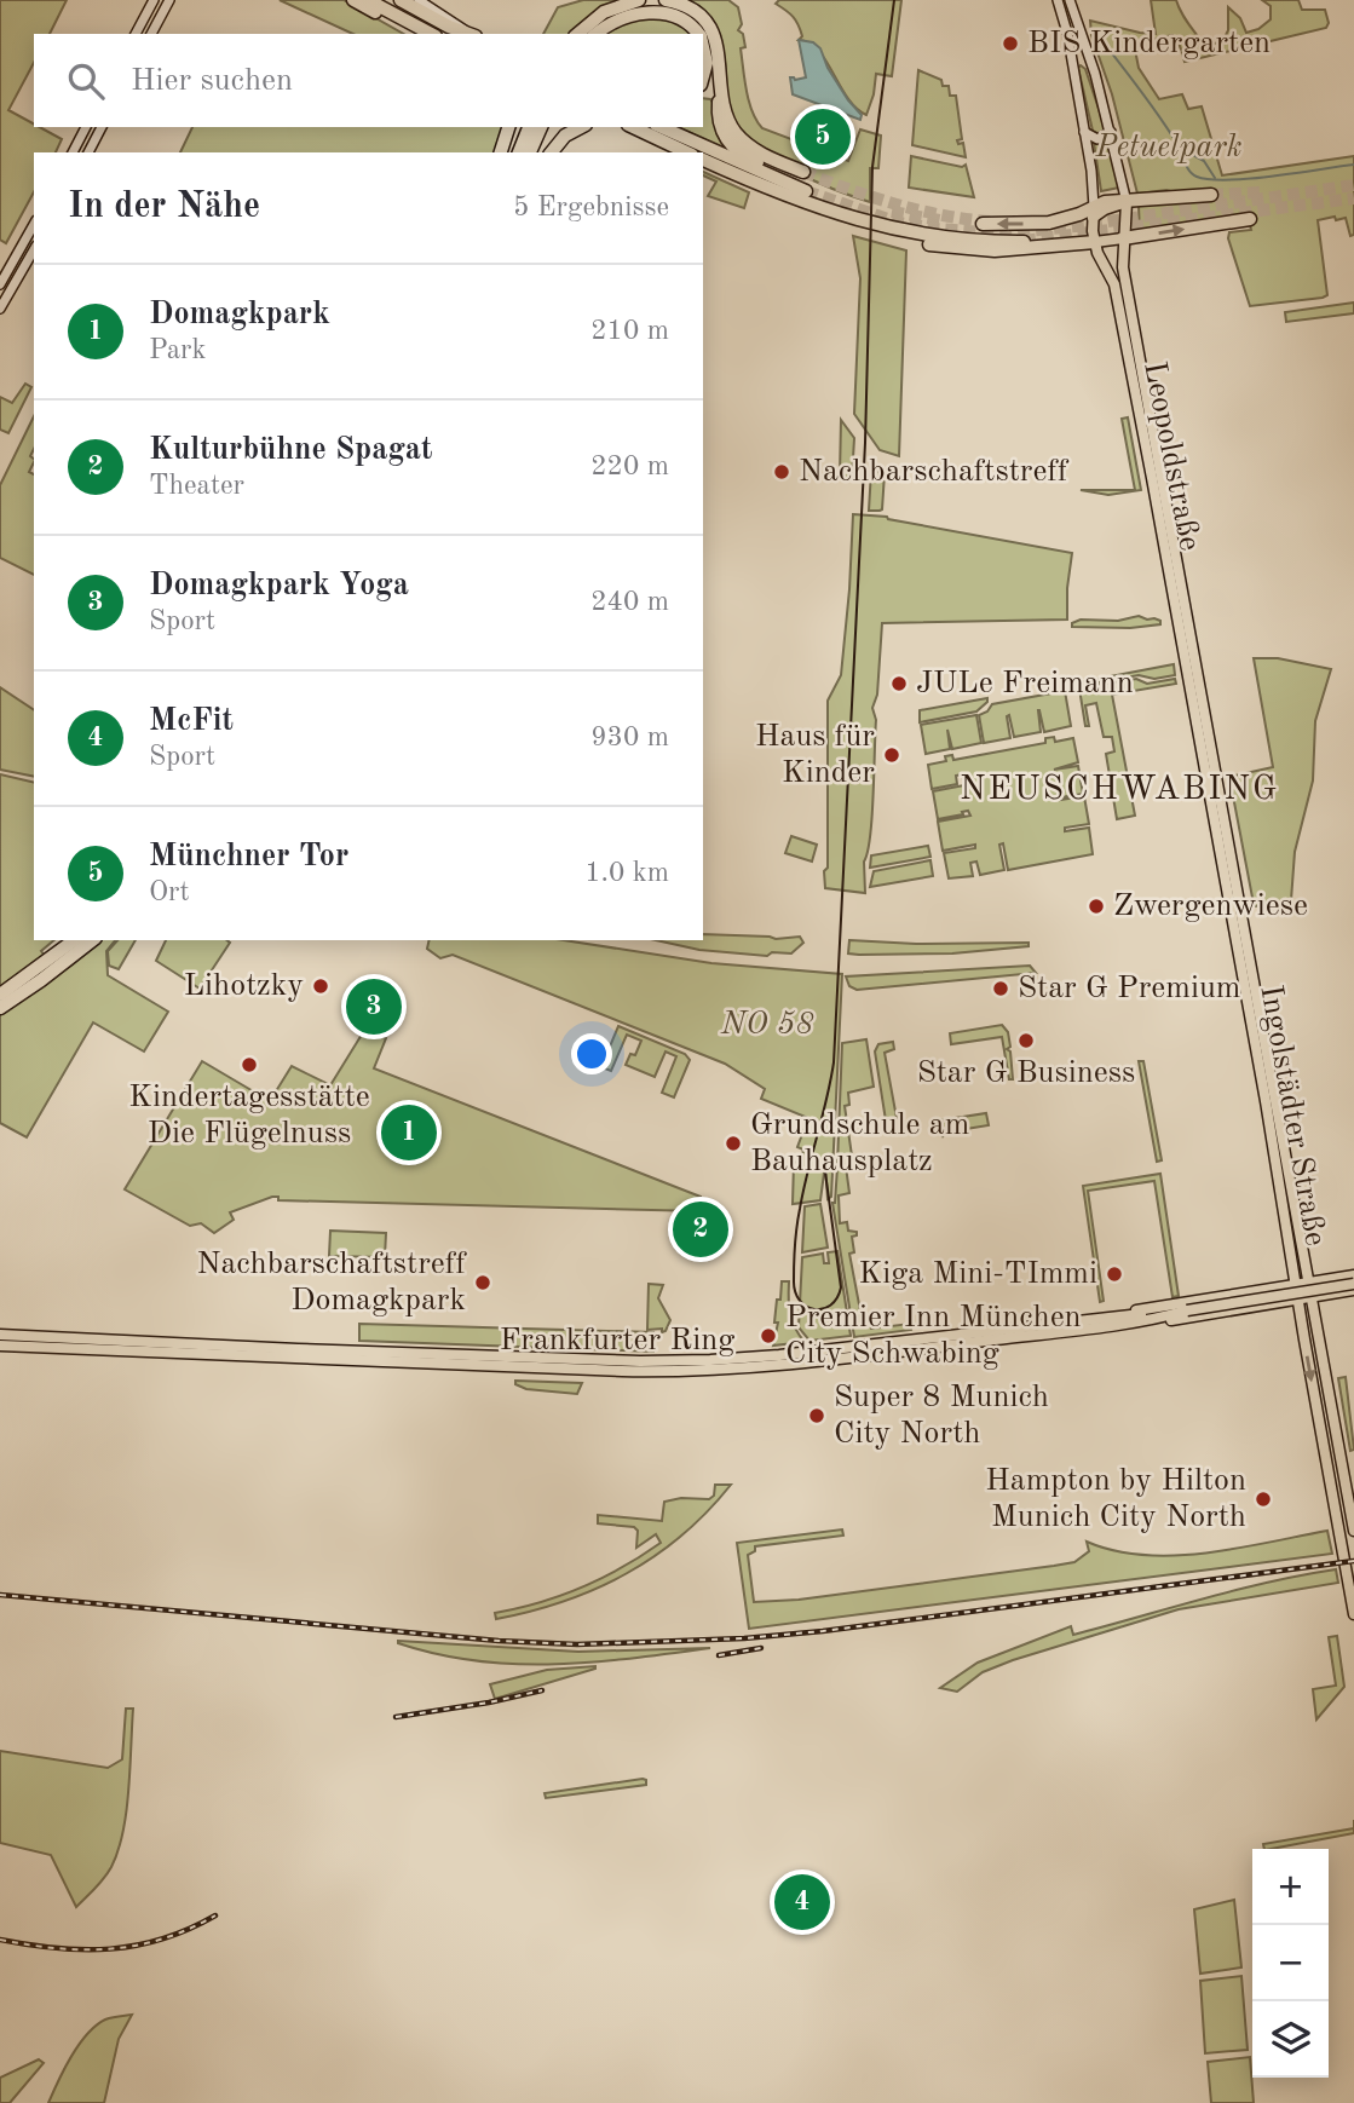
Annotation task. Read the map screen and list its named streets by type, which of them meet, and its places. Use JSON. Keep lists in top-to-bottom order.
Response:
{
  "streets": {
    "main road": ["Leopoldstraße", "Ingolstädter Straße", "Frankfurter Ring"]
  },
  "crossings": [
    ["Leopoldstraße", "Ingolstädter Straße"],
    ["Ingolstädter Straße", "Frankfurter Ring"]
  ],
  "districts": ["NEUSCHWABING"],
  "parks": ["Petuelpark", "NO 58"],
  "places": [
    "BIS Kindergarten",
    "Nachbarschaftstreff",
    "JULe Freimann",
    "Haus für Kinder",
    "Zwergenwiese",
    "Lihotzky",
    "Star G Premium",
    "Star G Business",
    "Kindertagesstätte Die Flügelnuss",
    "Grundschule am Bauhausplatz",
    "Kiga Mini-TImmi",
    "Nachbarschaftstreff Domagkpark",
    "Premier Inn München City Schwabing",
    "Super 8 Munich City North",
    "Hampton by Hilton Munich City North"
  ],
  "page": {
    "search": "Hier suchen",
    "pins": [
      "5",
      "3",
      "1",
      "2",
      "4"
    ],
    "heading": ["In der Nähe", "5 Ergebnisse"],
    "list": [
      {
        "mark": "1",
        "name": "Domagkpark",
        "note": "Park",
        "value": "210 m"
      },
      {
        "mark": "2",
        "name": "Kulturbühne Spagat",
        "note": "Theater",
        "value": "220 m"
      },
      {
        "mark": "3",
        "name": "Domagkpark Yoga",
        "note": "Sport",
        "value": "240 m"
      },
      {
        "mark": "4",
        "name": "McFit",
        "note": "Sport",
        "value": "930 m"
      },
      {
        "mark": "5",
        "name": "Münchner Tor",
        "note": "Ort",
        "value": "1.0 km"
      }
    ],
    "map_buttons": ["+", "−"]
  }
}
